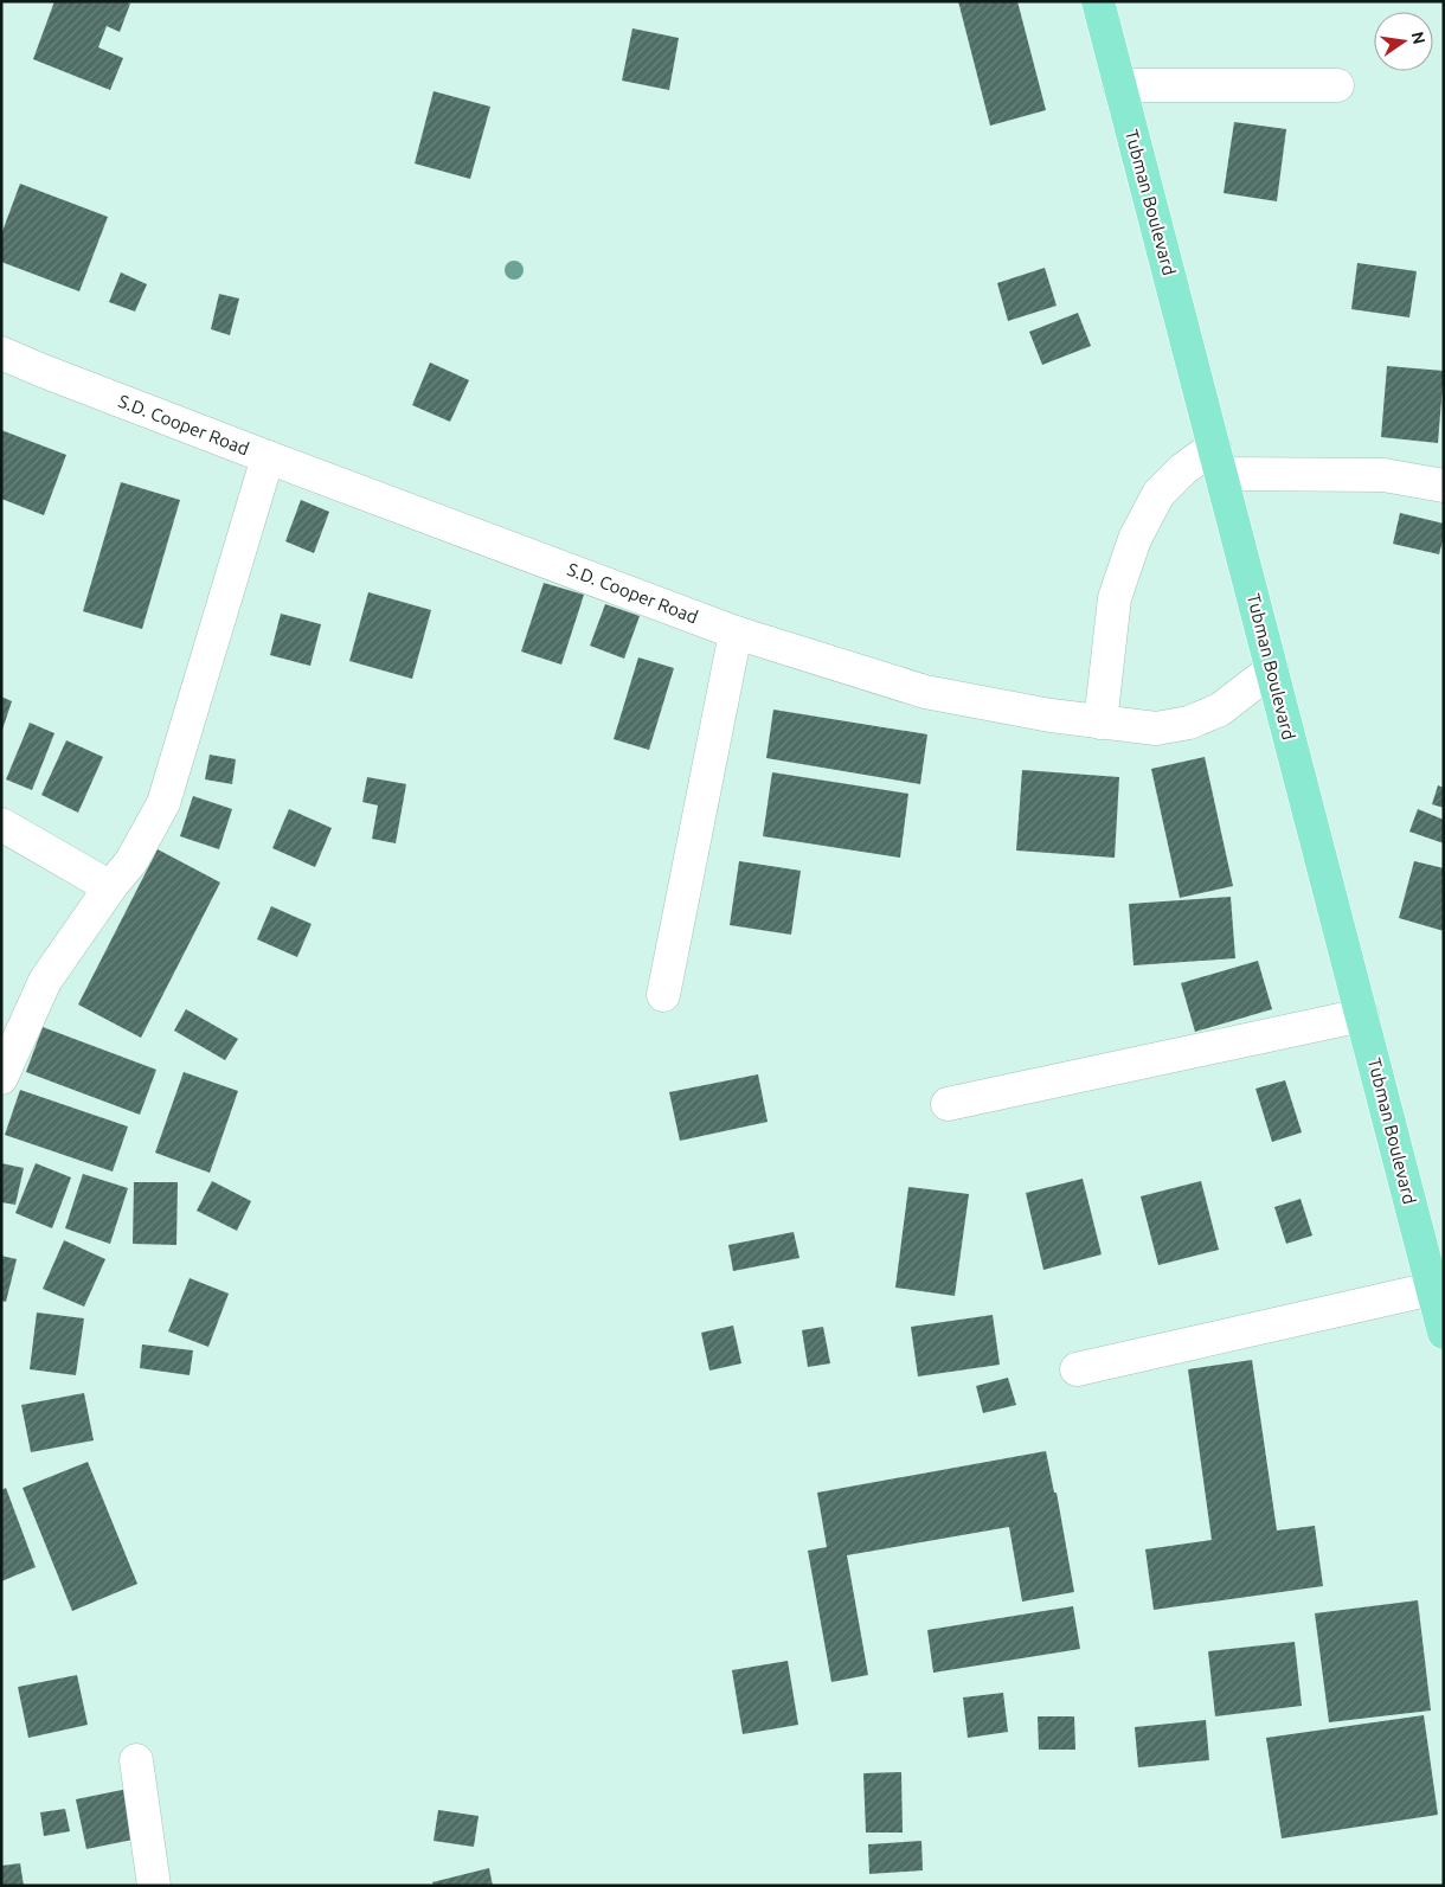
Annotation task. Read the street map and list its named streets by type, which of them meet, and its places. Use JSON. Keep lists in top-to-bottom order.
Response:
{
  "streets": {
    "highway": ["Tubman Boulevard"],
    "street": ["S.D. Cooper Road"]
  },
  "crossings": [
    ["Tubman Boulevard", "S.D. Cooper Road"]
  ],
  "north": "right"
}
